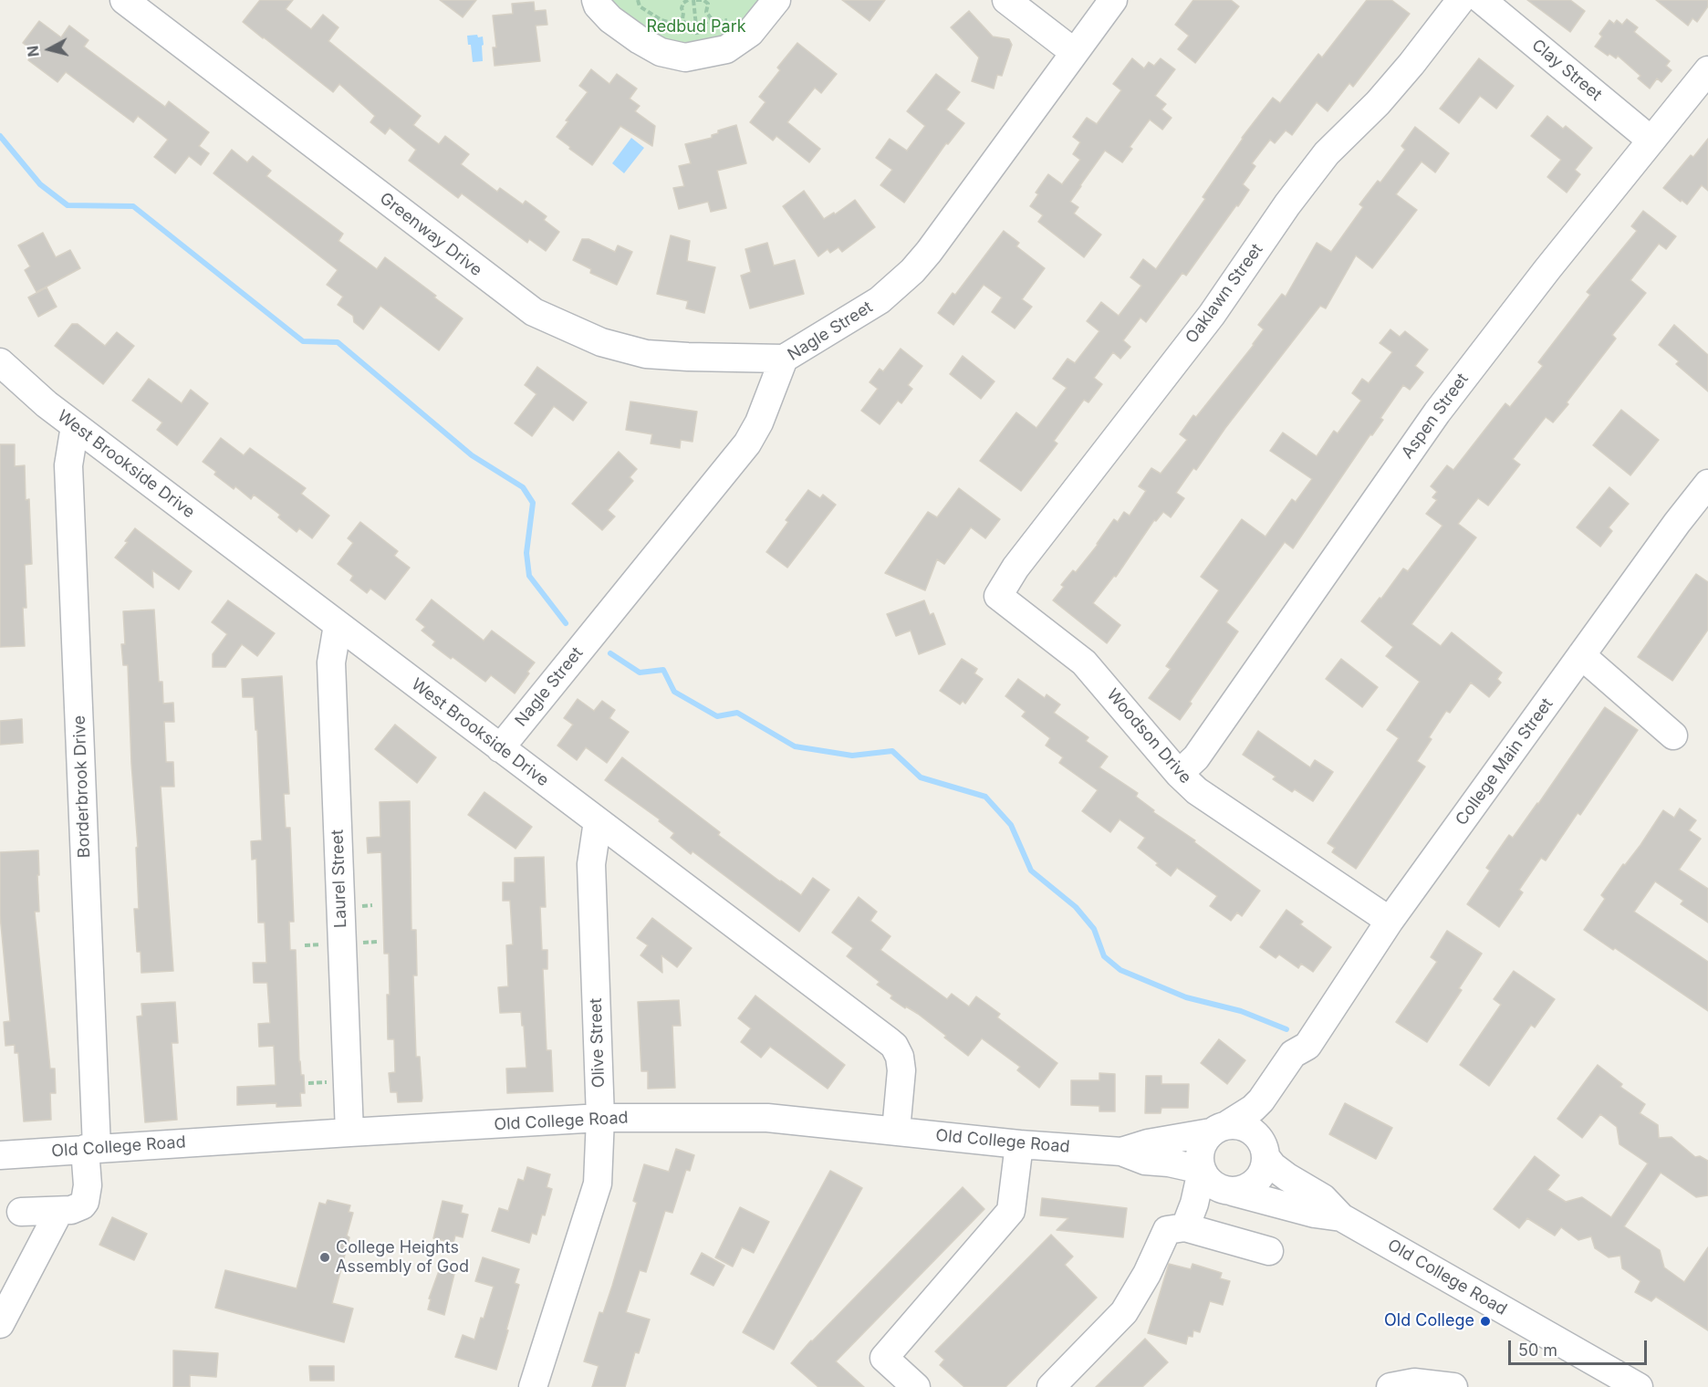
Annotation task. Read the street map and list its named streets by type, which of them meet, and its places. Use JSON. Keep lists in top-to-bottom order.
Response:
{
  "streets": {
    "street": [
      "Clay Street",
      "Greenway Drive",
      "Oaklawn Street",
      "Nagle Street",
      "Aspen Street",
      "West Brookside Drive",
      "Woodson Drive",
      "College Main Street",
      "Borderbrook Drive",
      "Laurel Street",
      "Olive Street",
      "Old College Road"
    ]
  },
  "crossings": [
    ["Clay Street", "Aspen Street"],
    ["Greenway Drive", "Nagle Street"],
    ["Oaklawn Street", "Woodson Drive"],
    ["Nagle Street", "West Brookside Drive"],
    ["Aspen Street", "Woodson Drive"],
    ["West Brookside Drive", "Borderbrook Drive"],
    ["West Brookside Drive", "Laurel Street"],
    ["West Brookside Drive", "Olive Street"],
    ["West Brookside Drive", "Old College Road"],
    ["Woodson Drive", "College Main Street"],
    ["College Main Street", "Old College Road"],
    ["Borderbrook Drive", "Old College Road"],
    ["Laurel Street", "Old College Road"],
    ["Olive Street", "Old College Road"]
  ],
  "parks": ["Redbud Park"],
  "places": ["College Heights Assembly of God", "Old College"],
  "scale_bar": "50 m",
  "north": "left"
}
